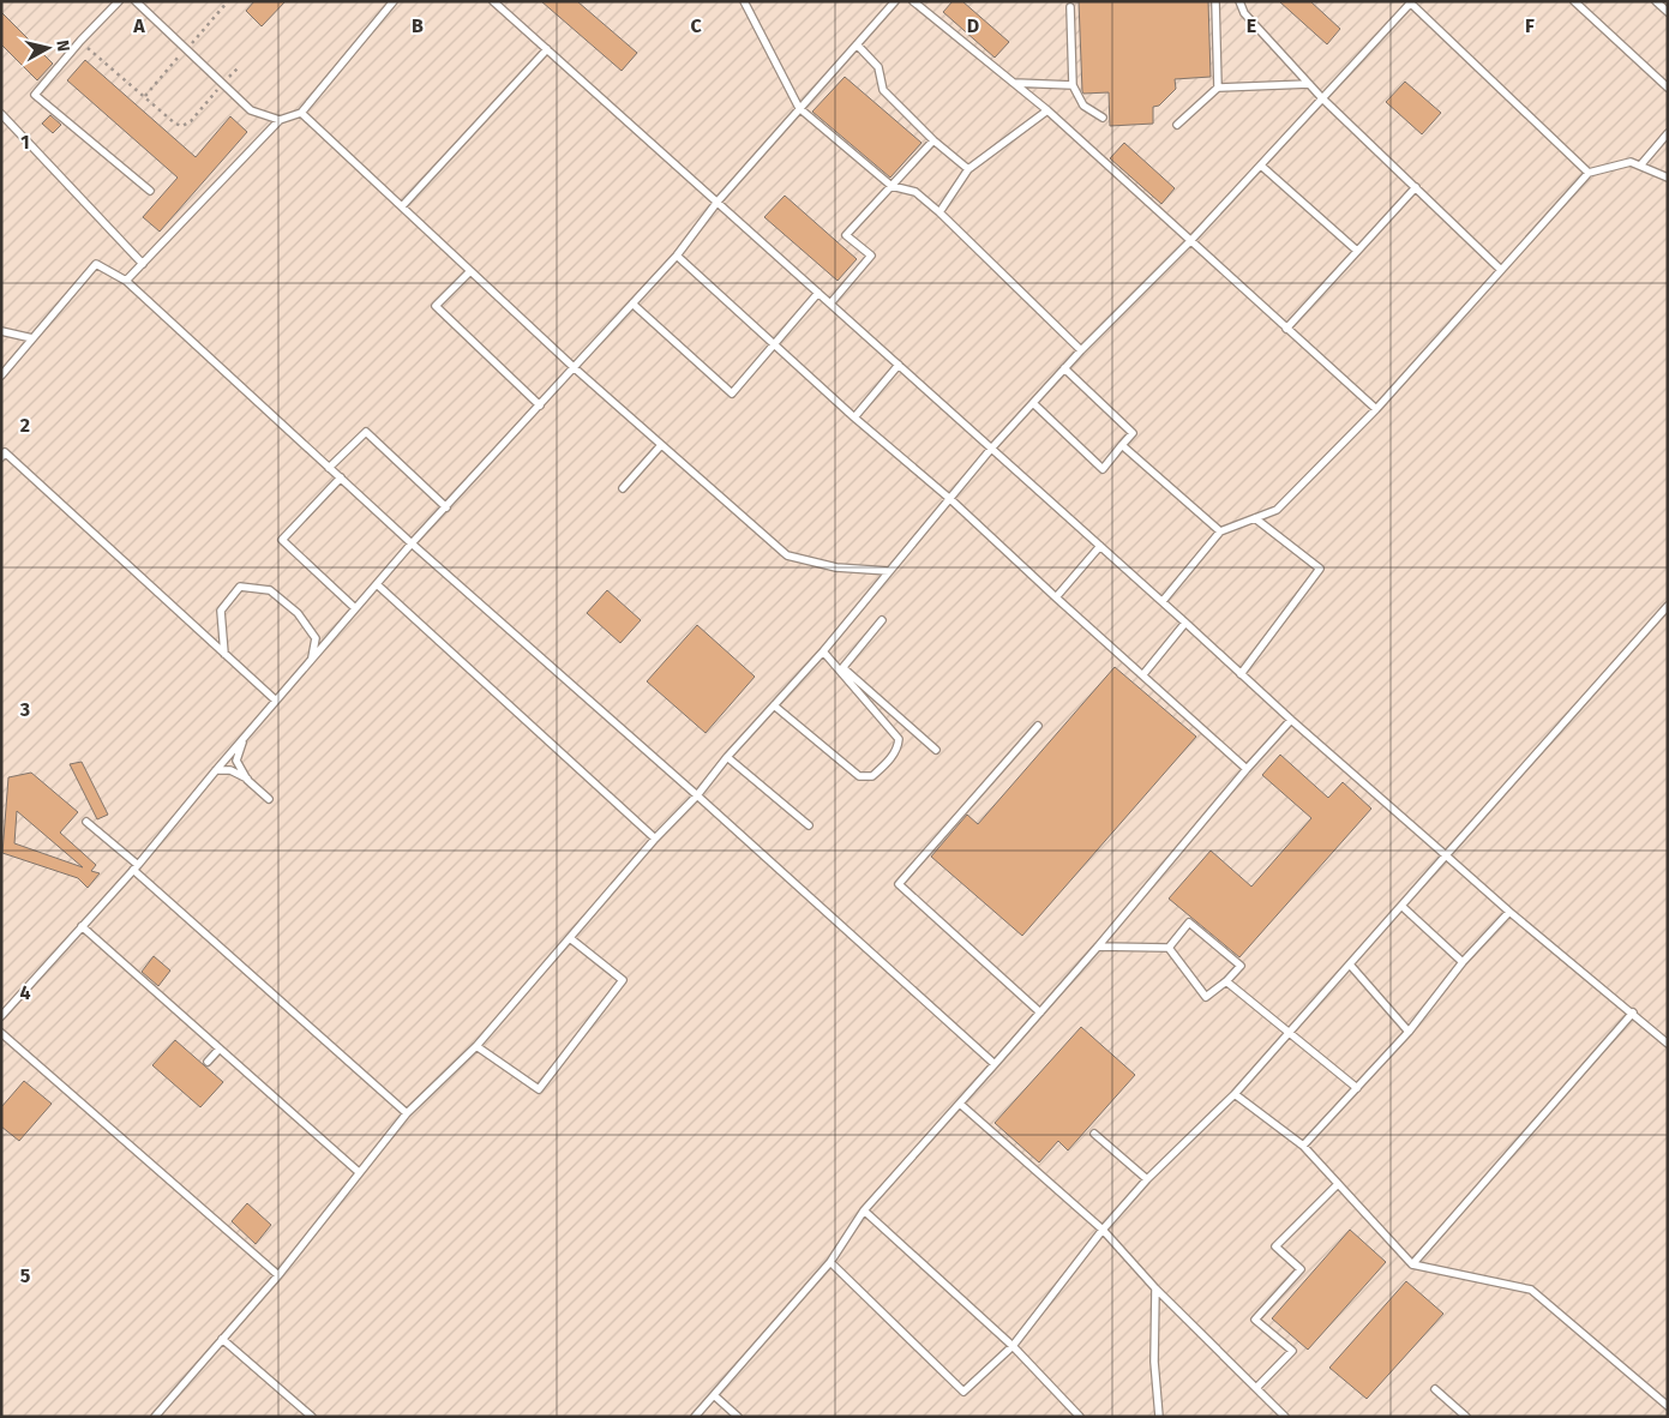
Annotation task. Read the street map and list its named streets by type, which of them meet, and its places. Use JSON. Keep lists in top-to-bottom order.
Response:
{
  "north": "right",
  "grid": {
    "columns": [
      "A",
      "B",
      "C",
      "D",
      "E",
      "F"
    ],
    "rows": [
      "1",
      "2",
      "3",
      "4",
      "5"
    ]
  }
}
